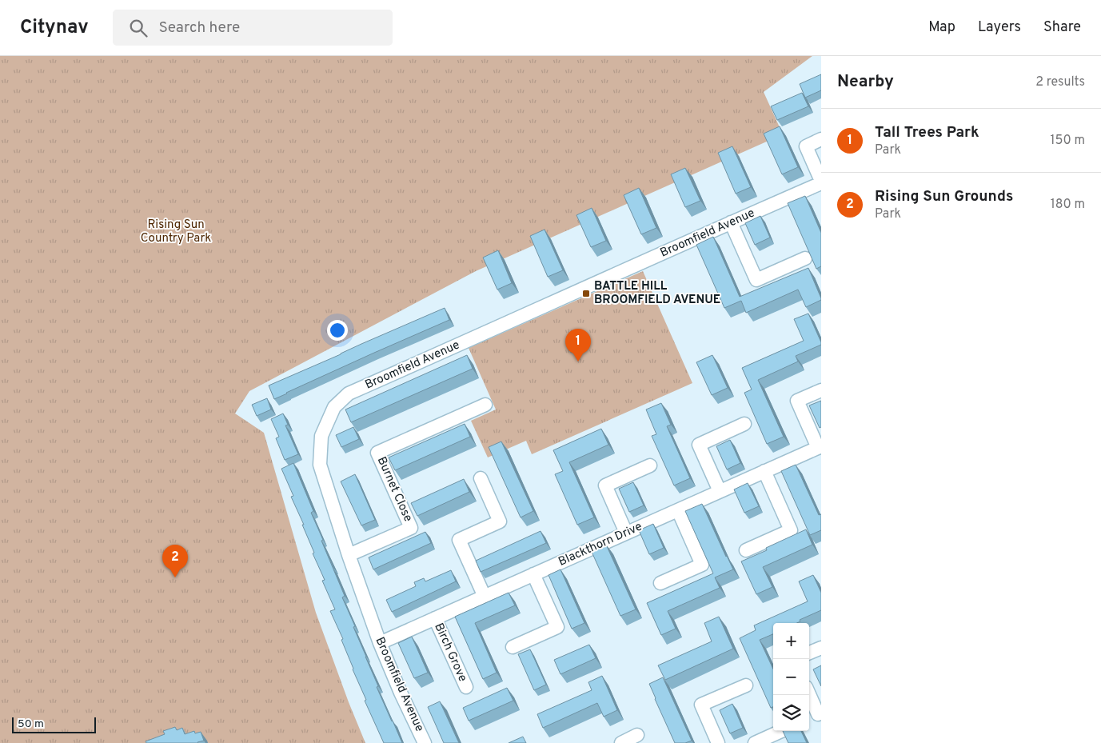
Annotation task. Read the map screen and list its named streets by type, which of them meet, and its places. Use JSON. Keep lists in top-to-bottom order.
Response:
{
  "streets": {
    "street": [
      "Broomfield Avenue",
      "Burnet Close",
      "Blackthorn Drive",
      "Birch Grove"
    ]
  },
  "crossings": [
    ["Broomfield Avenue", "Burnet Close"],
    ["Broomfield Avenue", "Blackthorn Drive"],
    ["Blackthorn Drive", "Birch Grove"]
  ],
  "parks": ["Rising Sun Country Park"],
  "places": {
    "transit": ["BATTLE HILL BROOMFIELD AVENUE"]
  },
  "scale_bar": "50 m",
  "page": {
    "header": "Citynav",
    "search": "Search here",
    "nav": ["Map", "Layers", "Share"],
    "heading": ["Nearby", "2 results"],
    "list": [
      {
        "mark": "1",
        "name": "Tall Trees Park",
        "note": "Park",
        "value": "150 m"
      },
      {
        "mark": "2",
        "name": "Rising Sun Grounds",
        "note": "Park",
        "value": "180 m"
      }
    ],
    "pins": ["1", "2"],
    "map_buttons": ["+", "−"],
    "scale": "50 m"
  }
}
